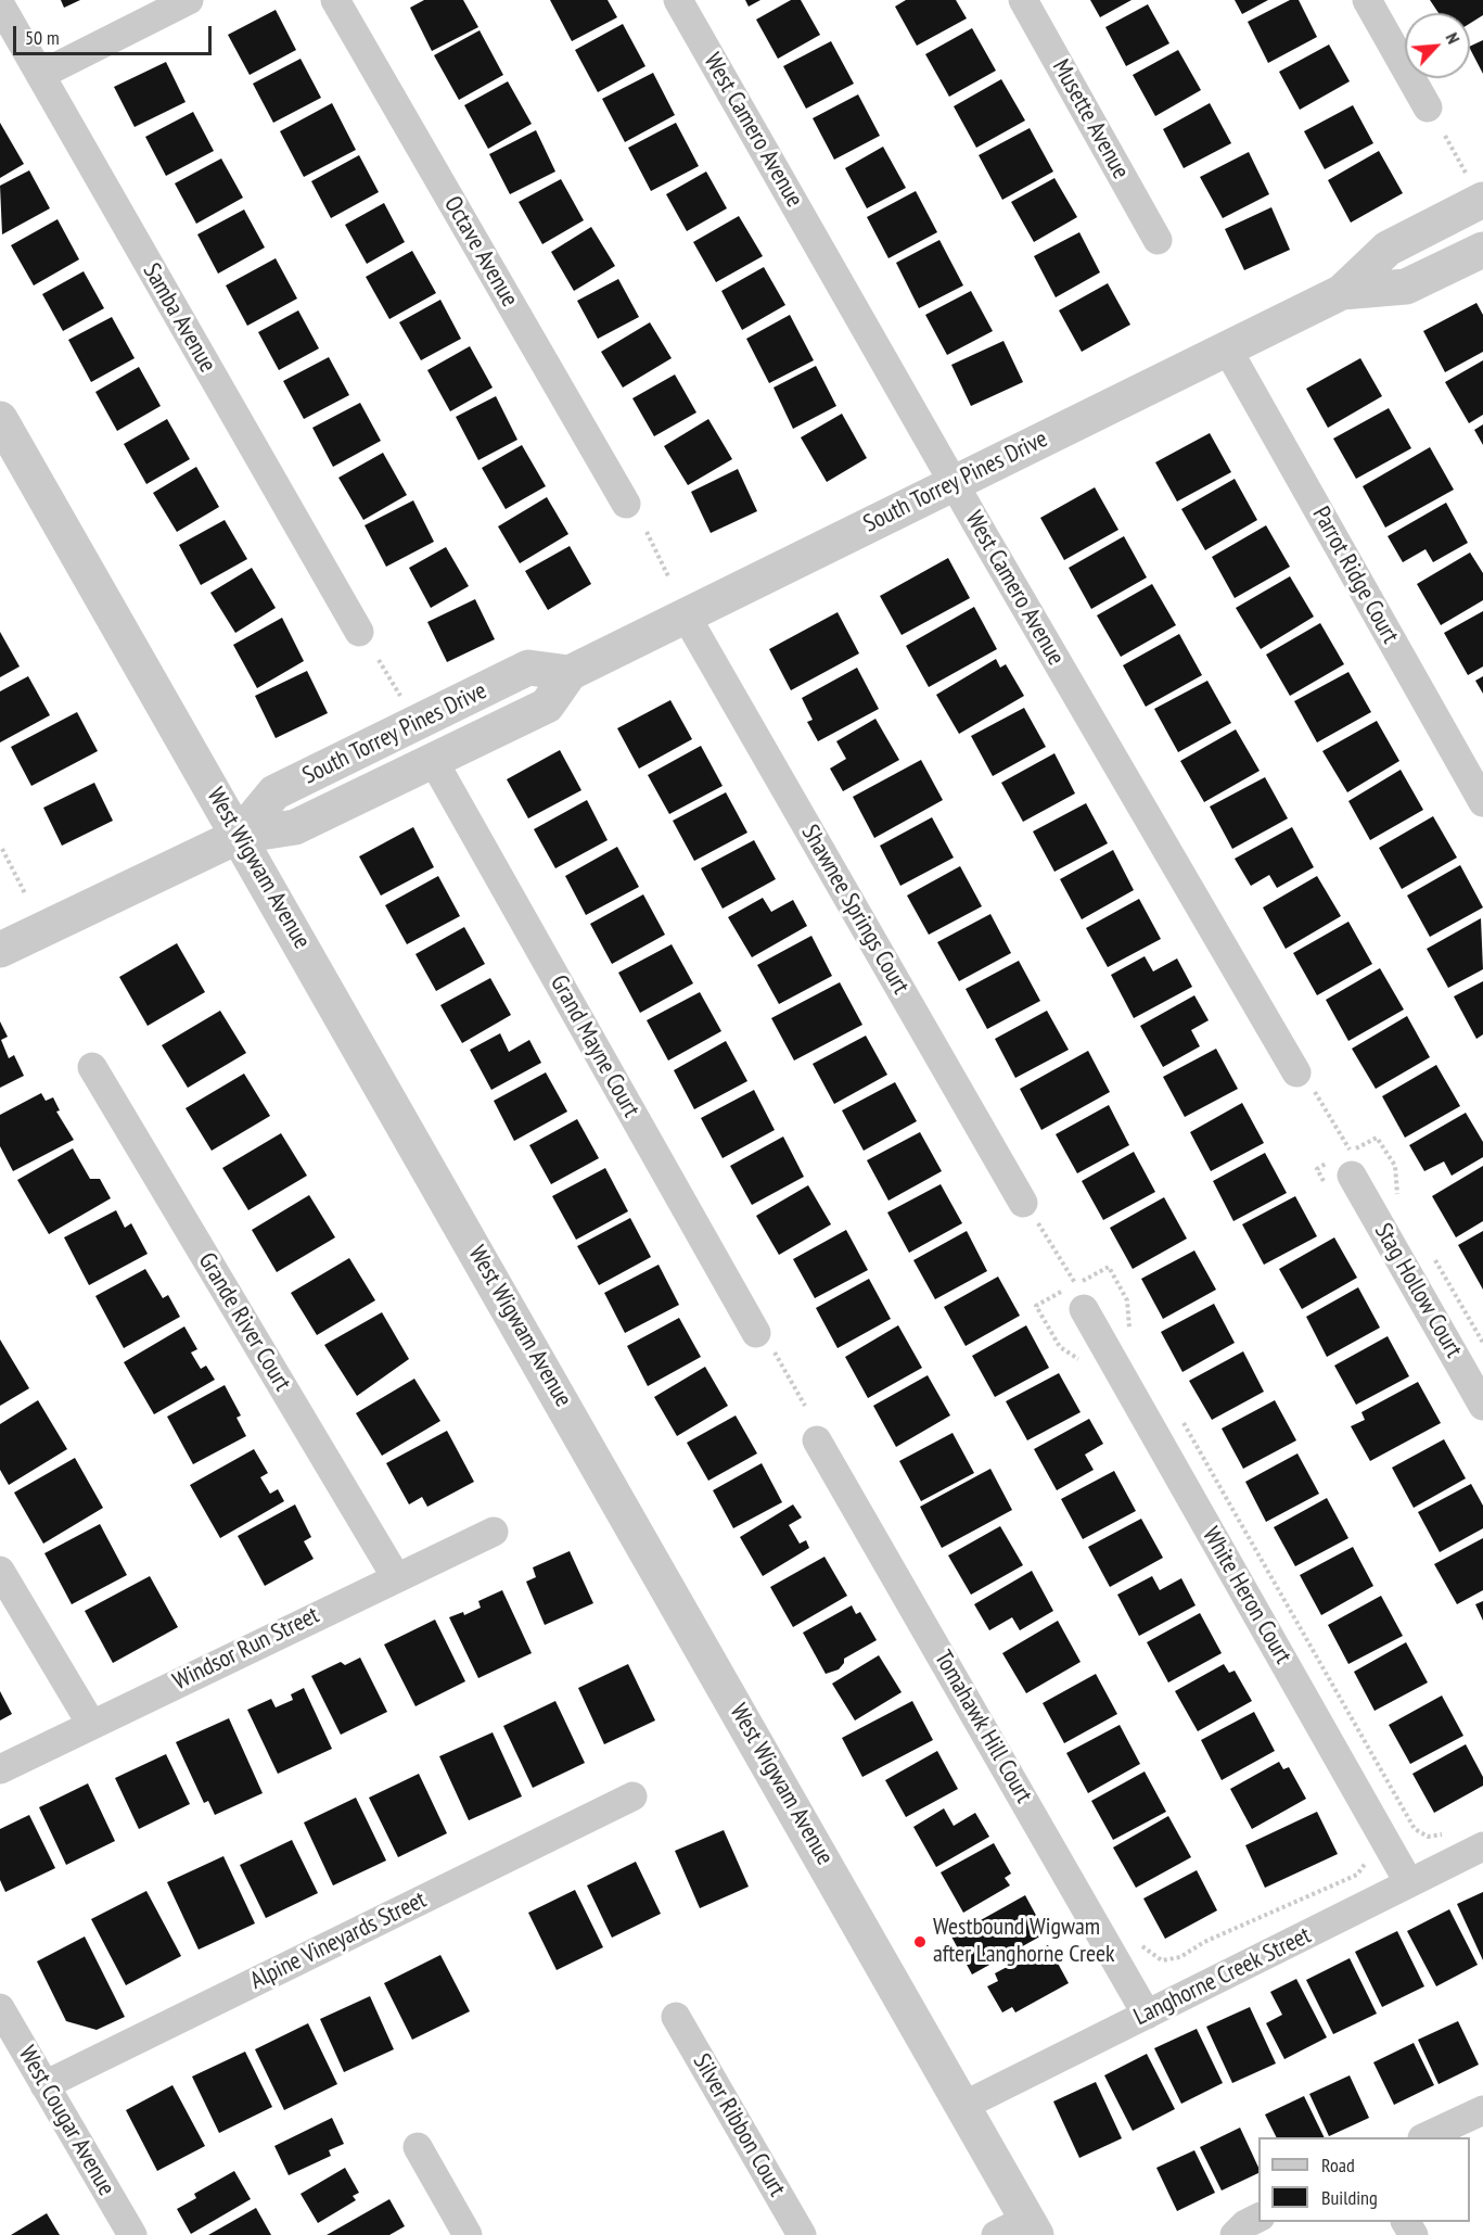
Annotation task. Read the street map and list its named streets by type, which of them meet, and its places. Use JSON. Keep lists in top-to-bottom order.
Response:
{
  "streets": {
    "street": [
      "Musette Avenue",
      "West Camero Avenue",
      "Octave Avenue",
      "Samba Avenue",
      "South Torrey Pines Drive",
      "Parrot Ridge Court",
      "West Wigwam Avenue",
      "Shawnee Springs Court",
      "Grand Mayne Court",
      "Stag Hollow Court",
      "Grande River Court",
      "White Heron Court",
      "Windsor Run Street",
      "Tomahawk Hill Court",
      "Alpine Vineyards Street",
      "Langhorne Creek Street",
      "West Cougar Avenue",
      "Silver Ribbon Court"
    ]
  },
  "crossings": [
    ["West Camero Avenue", "South Torrey Pines Drive"],
    ["South Torrey Pines Drive", "Parrot Ridge Court"],
    ["South Torrey Pines Drive", "West Wigwam Avenue"],
    ["South Torrey Pines Drive", "Shawnee Springs Court"],
    ["South Torrey Pines Drive", "Grand Mayne Court"],
    ["West Wigwam Avenue", "Langhorne Creek Street"],
    ["Grande River Court", "Windsor Run Street"],
    ["White Heron Court", "Langhorne Creek Street"],
    ["Tomahawk Hill Court", "Langhorne Creek Street"],
    ["Alpine Vineyards Street", "West Cougar Avenue"]
  ],
  "places": ["Westbound Wigwam after Langhorne Creek"],
  "legend": ["Road", "Building"],
  "scale_bar": "50 m",
  "north": "top right"
}
